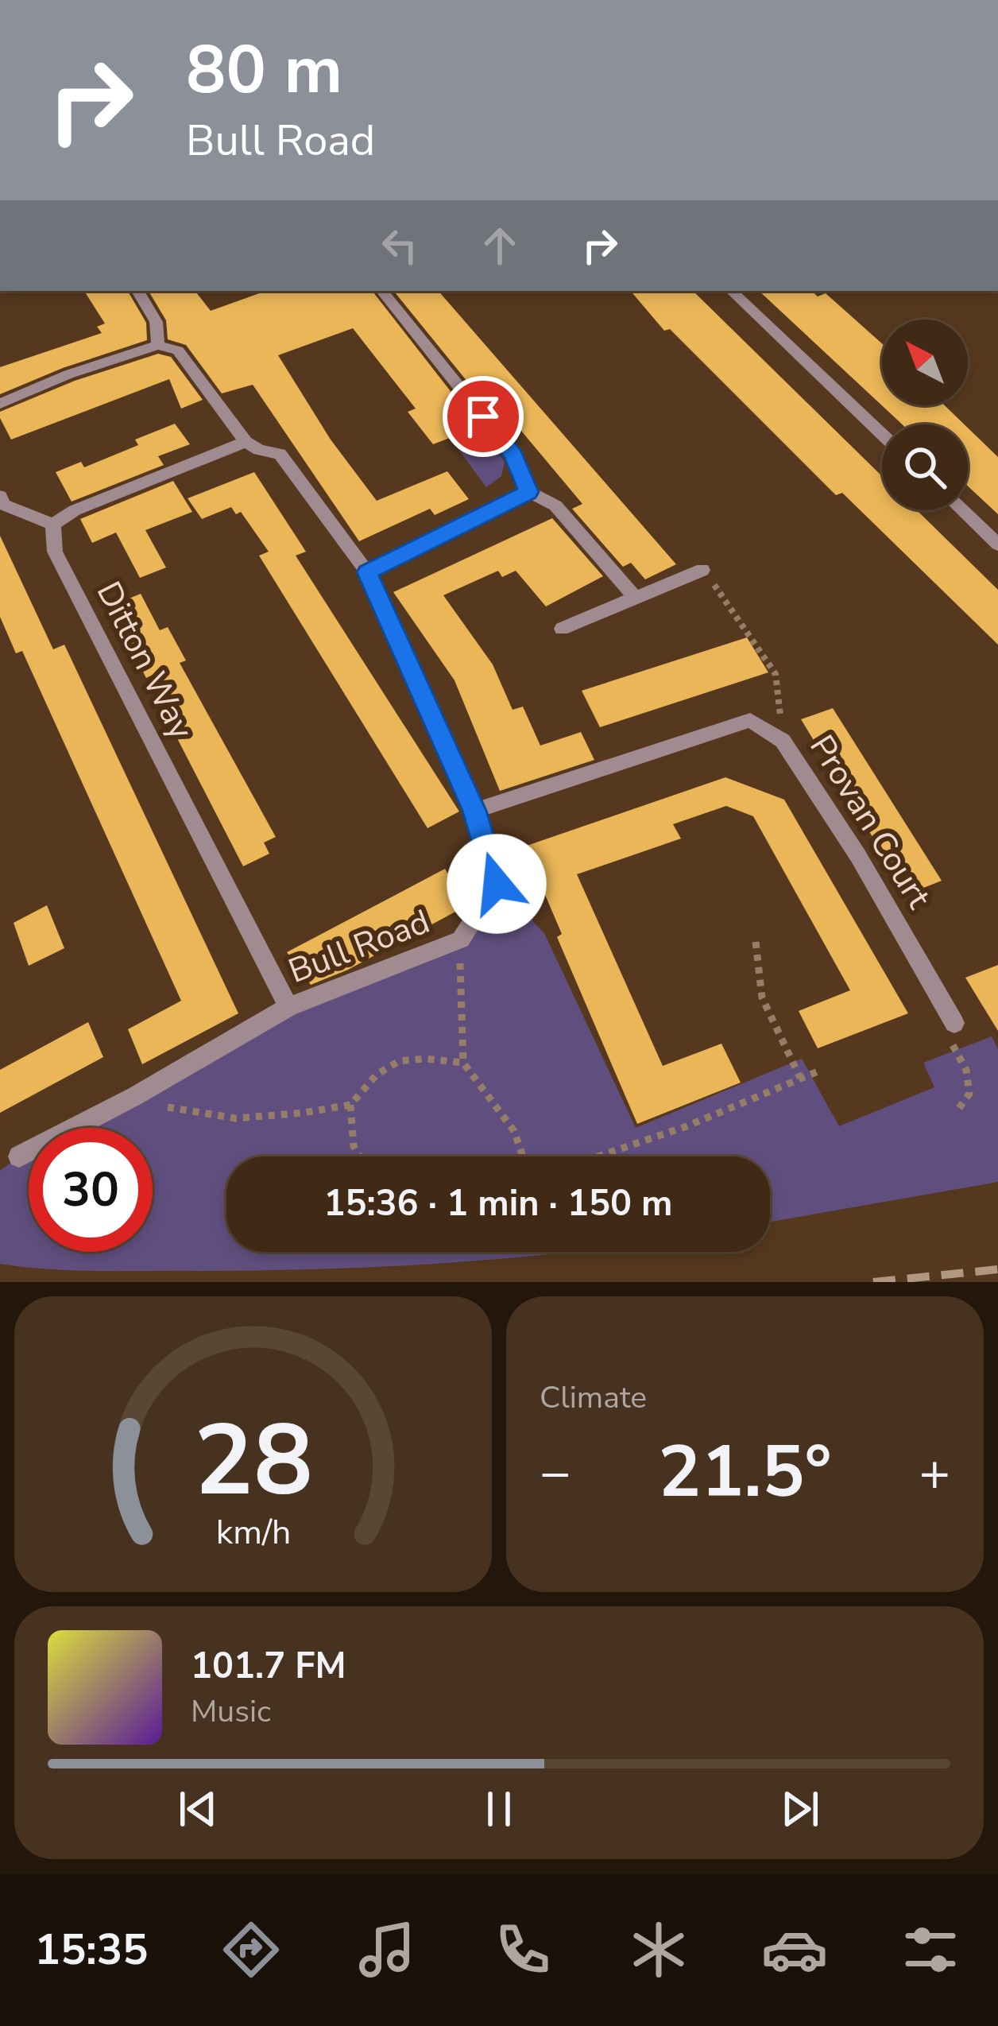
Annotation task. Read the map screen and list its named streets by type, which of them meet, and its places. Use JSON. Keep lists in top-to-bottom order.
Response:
{
  "streets": {
    "street": ["Ditton Way", "Provan Court", "Bull Road"]
  },
  "crossings": [
    ["Ditton Way", "Bull Road"],
    ["Provan Court", "Bull Road"]
  ],
  "north": "top left",
  "page": {
    "turn": ["80 m", "Bull Road"],
    "limit": "30",
    "trip": "15:36 · 1 min · 150 m",
    "tile": "Climate",
    "heat": ["−", "21.5°", "+"],
    "song": ["101.7 FM", "Music"],
    "tabs": "15:35",
    "gauge": ["28", "km/h"]
  }
}
